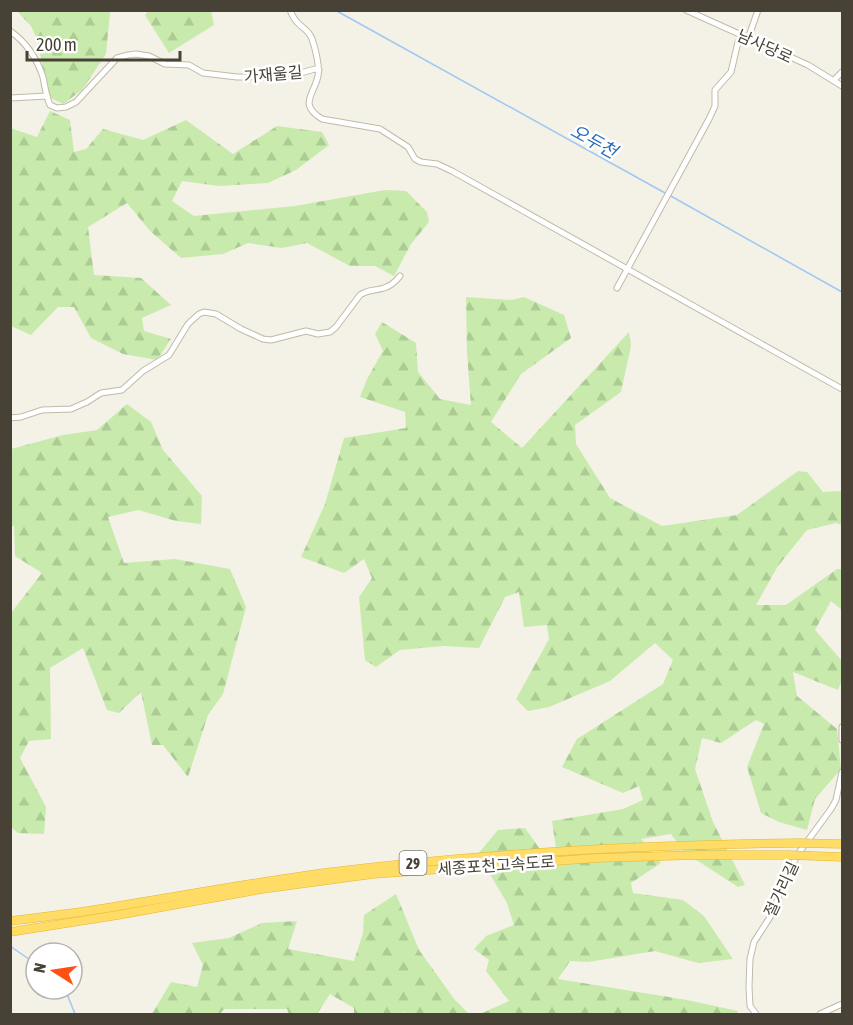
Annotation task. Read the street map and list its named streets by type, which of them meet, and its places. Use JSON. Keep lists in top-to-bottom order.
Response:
{
  "streets": {
    "highway": ["29", "세종포천고속도로"],
    "street": ["남사당로", "가재울길", "절가리길"]
  },
  "water": ["오두천"],
  "scale_bar": "200 m",
  "north": "left"
}
